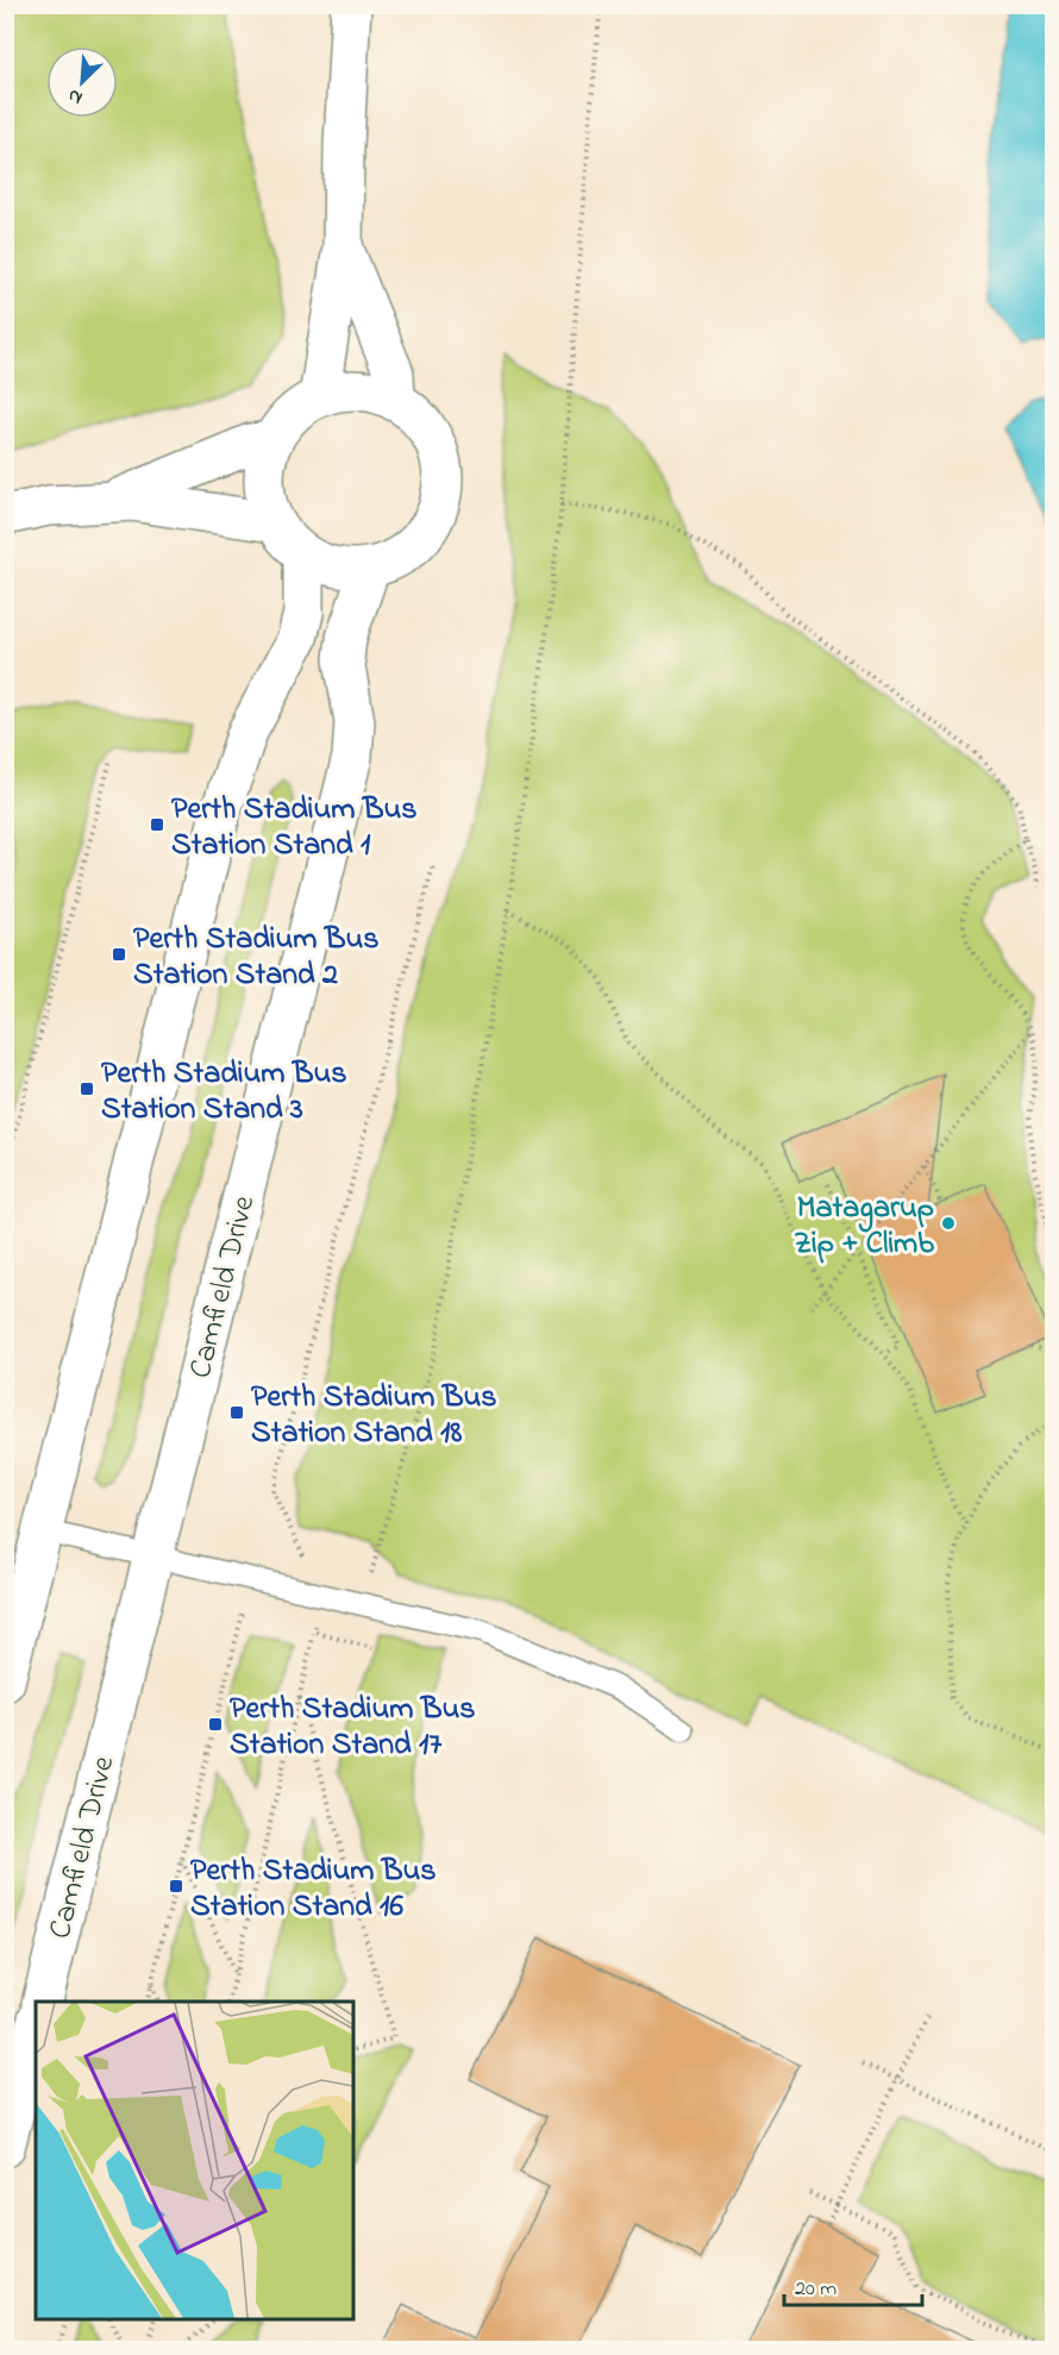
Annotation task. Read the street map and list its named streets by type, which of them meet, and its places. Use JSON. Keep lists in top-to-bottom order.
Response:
{
  "streets": {
    "street": ["Camfield Drive"]
  },
  "places": {
    "transit": [
      "Perth Stadium Bus Station Stand 1",
      "Perth Stadium Bus Station Stand 2",
      "Perth Stadium Bus Station Stand 3",
      "Perth Stadium Bus Station Stand 18",
      "Perth Stadium Bus Station Stand 17",
      "Perth Stadium Bus Station Stand 16"
    ],
    "other": ["Matagarup Zip + Climb"]
  },
  "scale_bar": "20 m",
  "north": "bottom left"
}
